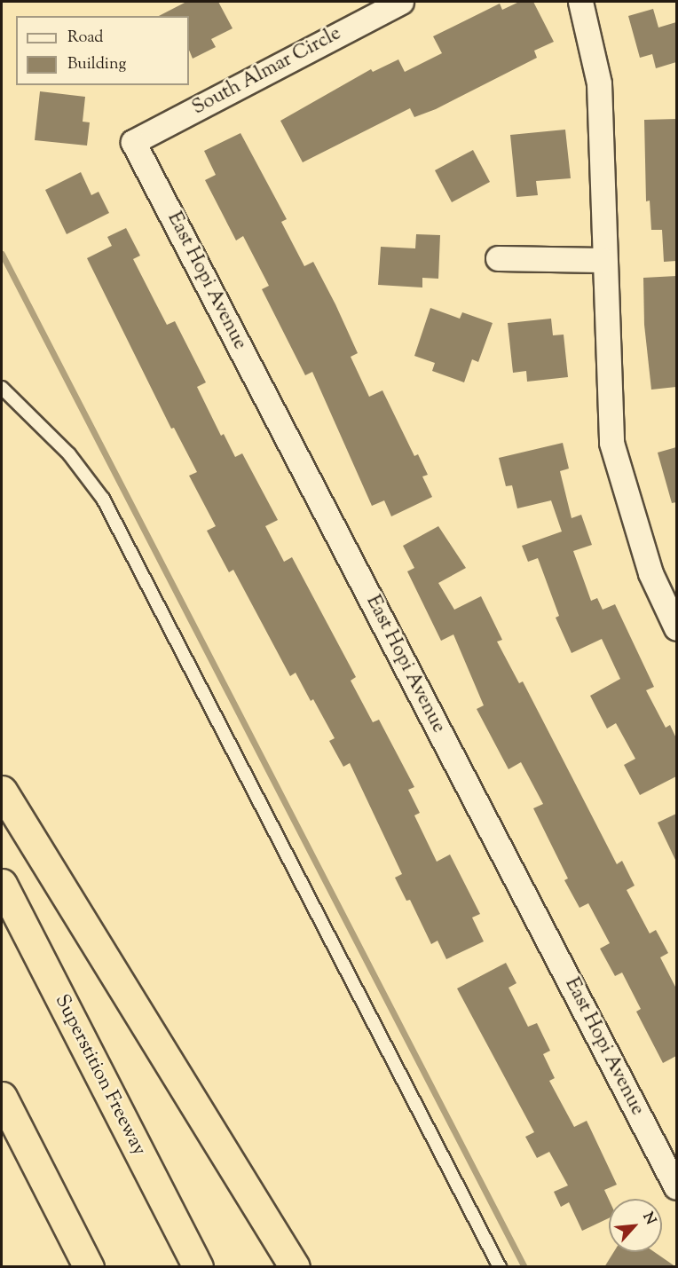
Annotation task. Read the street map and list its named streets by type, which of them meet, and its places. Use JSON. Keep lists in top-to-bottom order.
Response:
{
  "streets": {
    "highway": ["Superstition Freeway"],
    "street": ["South Almar Circle", "East Hopi Avenue"]
  },
  "crossings": [
    ["South Almar Circle", "East Hopi Avenue"]
  ],
  "legend": ["Road", "Building"],
  "north": "top right"
}
